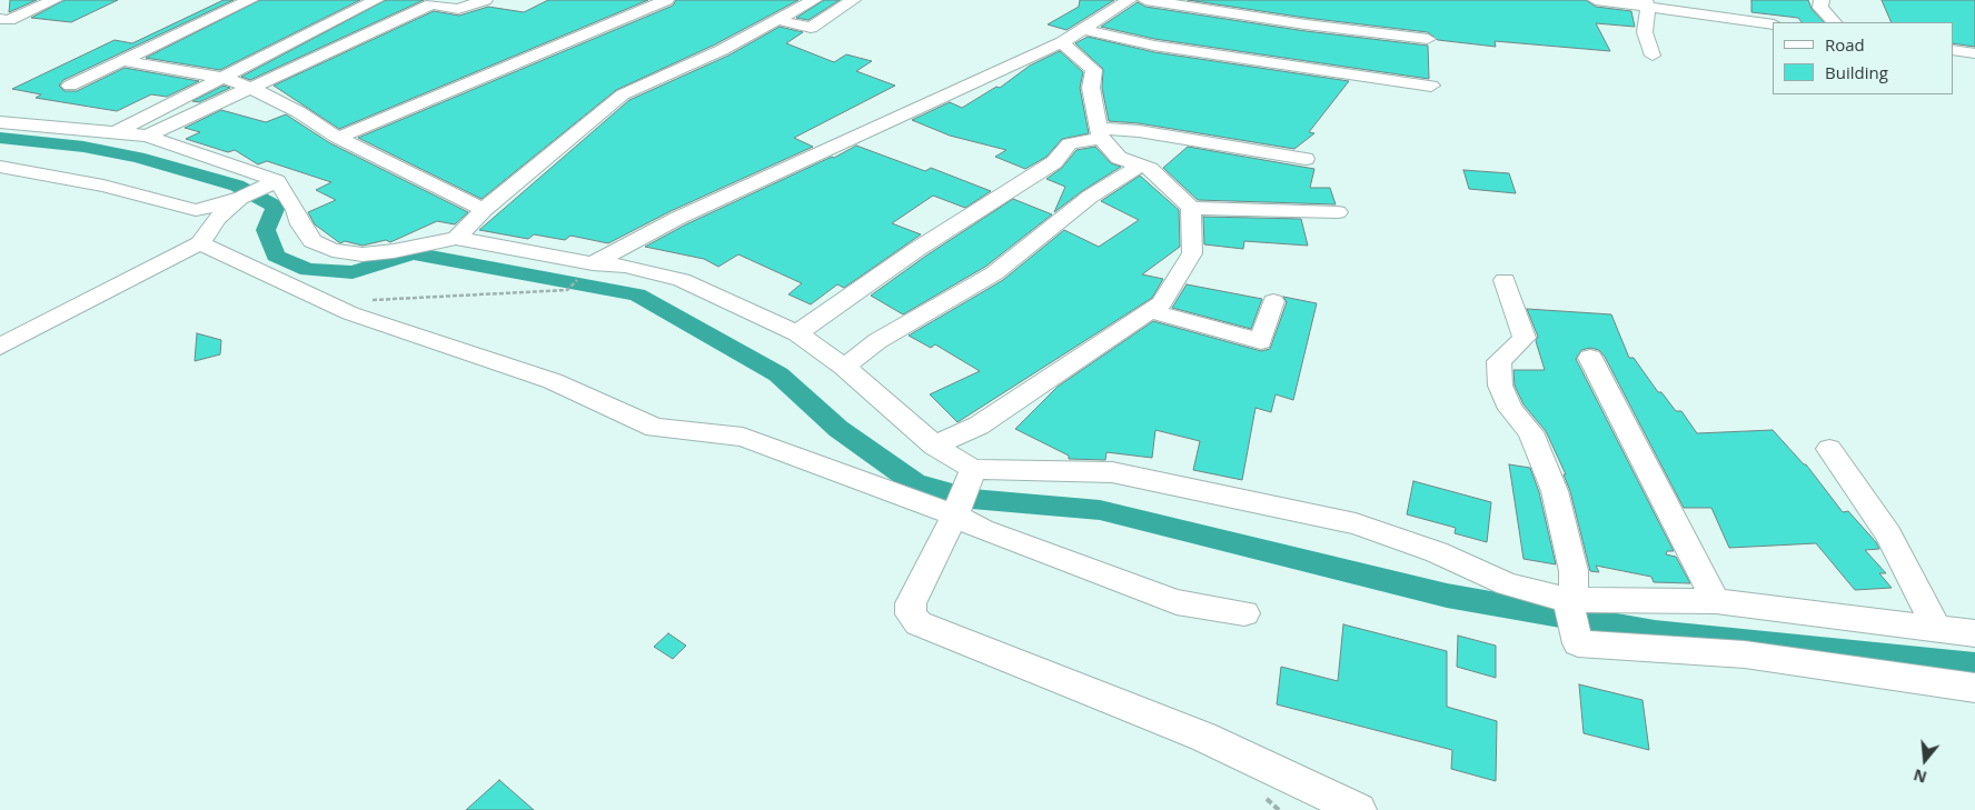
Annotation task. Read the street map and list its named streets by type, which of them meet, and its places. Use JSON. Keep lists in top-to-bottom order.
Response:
{
  "legend": ["Road", "Building"],
  "north": "bottom"
}
